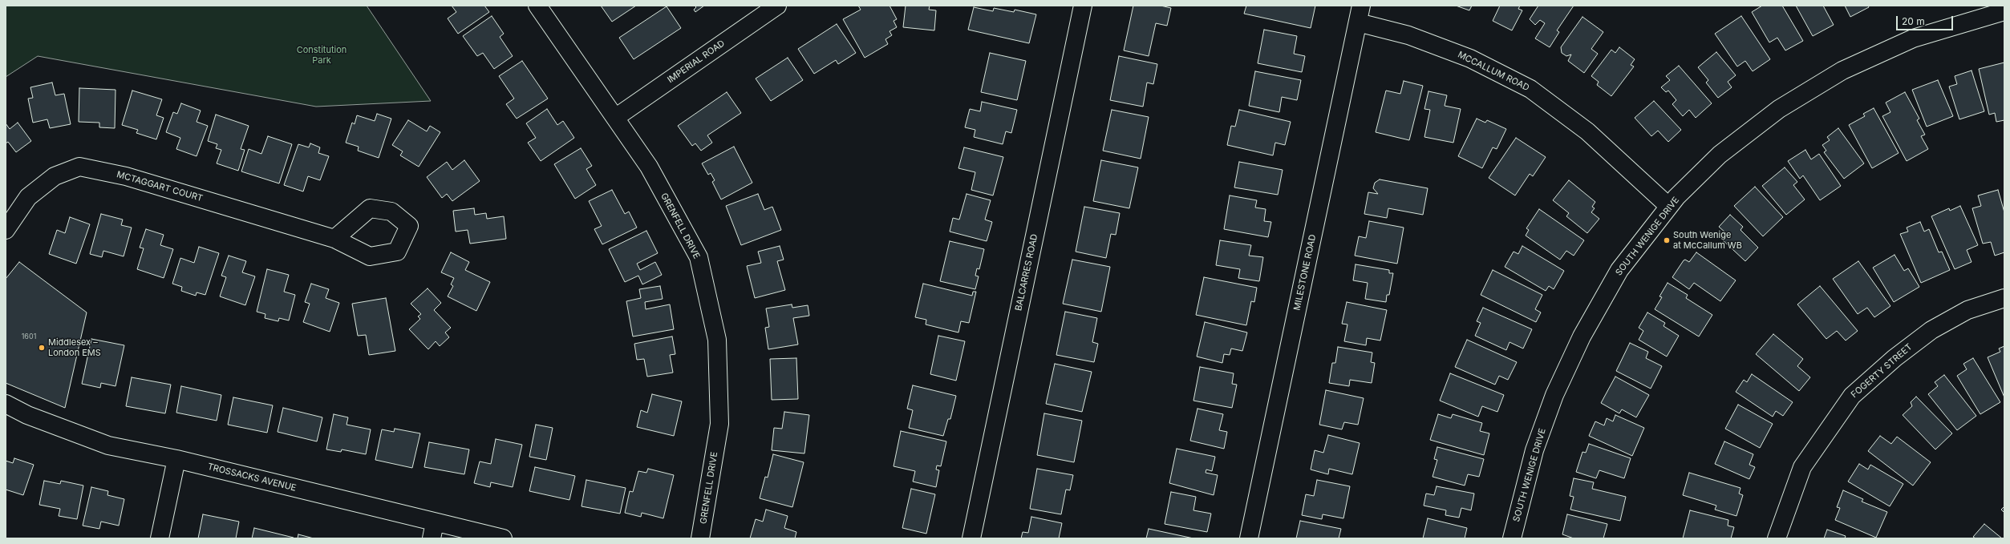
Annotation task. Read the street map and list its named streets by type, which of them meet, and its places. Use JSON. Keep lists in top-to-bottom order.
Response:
{
  "streets": {
    "street": [
      "IMPERIAL ROAD",
      "MCCALLUM ROAD",
      "MCTAGGART COURT",
      "GRENFELL DRIVE",
      "SOUTH WENIGE DRIVE",
      "BALCARRES ROAD",
      "MILESTONE ROAD",
      "FOGERTY STREET",
      "TROSSACKS AVENUE"
    ]
  },
  "crossings": [
    ["IMPERIAL ROAD", "GRENFELL DRIVE"],
    ["MCCALLUM ROAD", "SOUTH WENIGE DRIVE"],
    ["MCCALLUM ROAD", "MILESTONE ROAD"]
  ],
  "parks": ["Constitution Park"],
  "places": ["South Wenige at McCallum WB", "Middlesex – London EMS"],
  "house_numbers": ["1601"],
  "scale_bar": "20 m"
}
